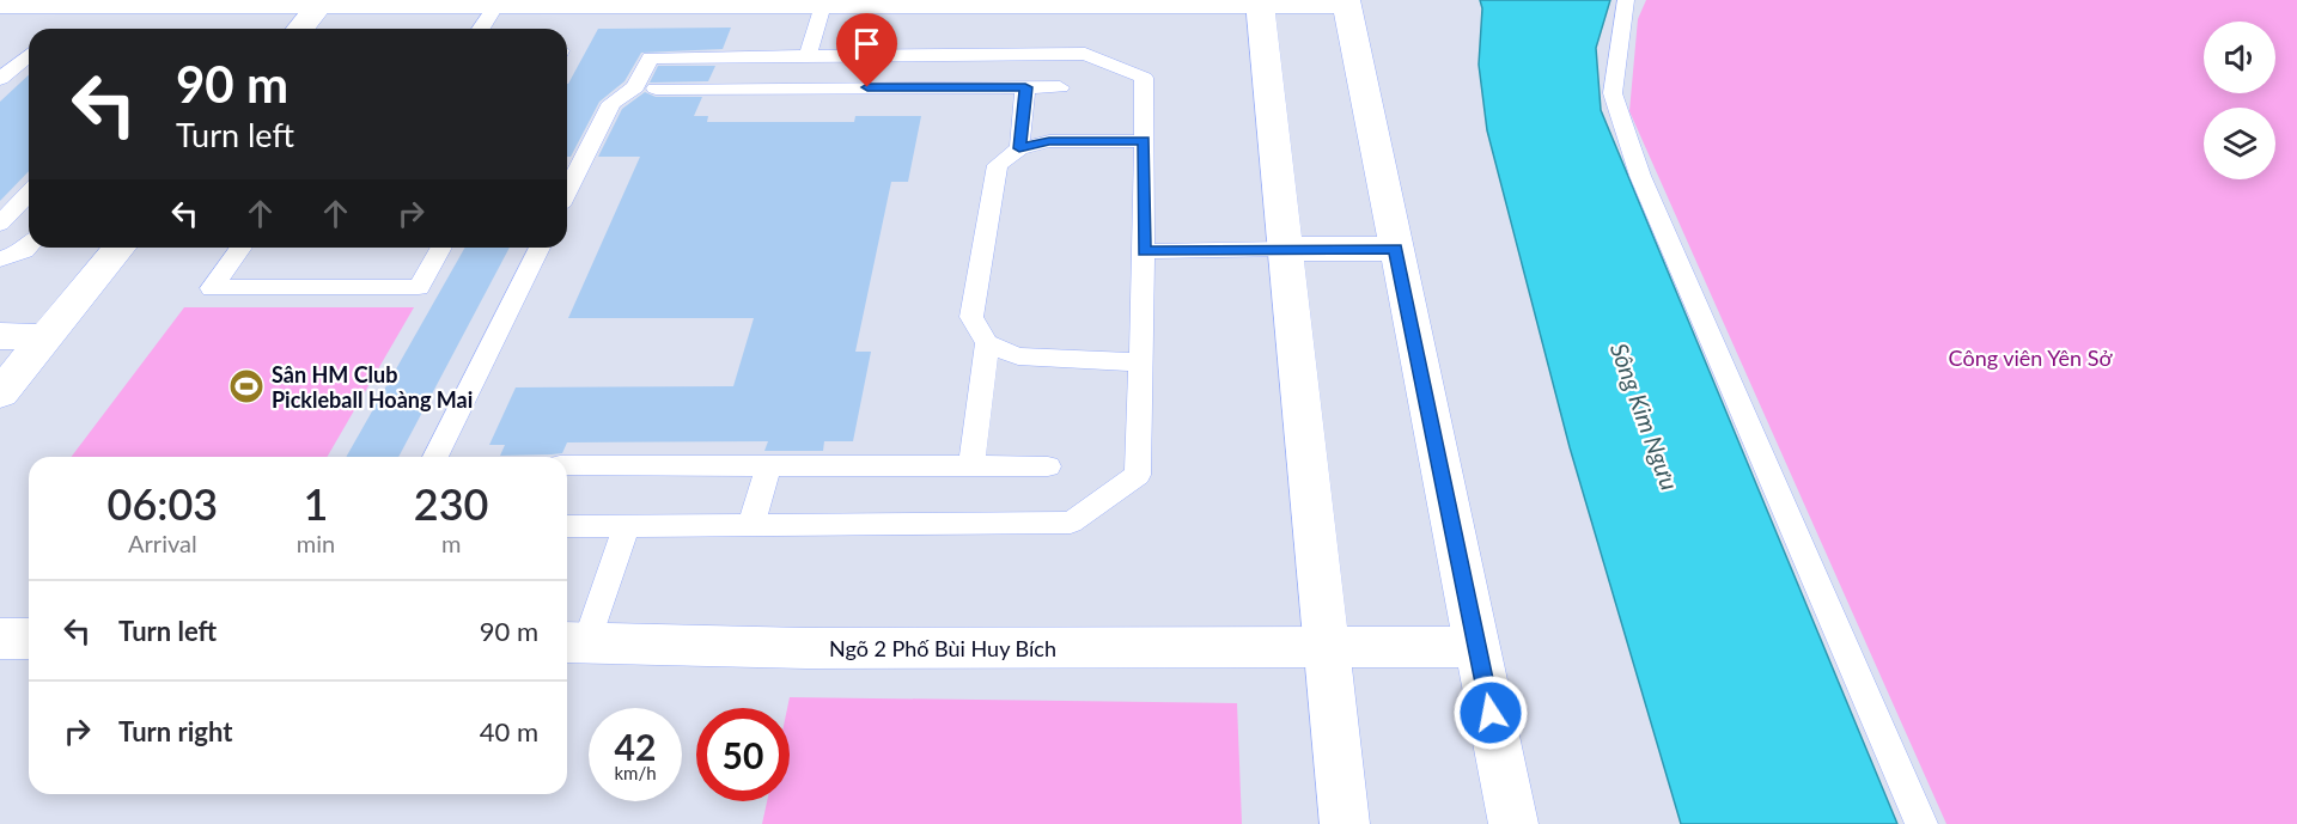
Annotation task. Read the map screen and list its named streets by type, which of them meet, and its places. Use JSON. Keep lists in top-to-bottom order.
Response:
{
  "streets": {
    "street": ["Ngõ 2 Phố Bùi Huy Bích"]
  },
  "water": ["Sông Kim Ngưu"],
  "parks": ["Công viên Yên Sở"],
  "places": {
    "sports": ["Sân HM Club Pickleball Hoàng Mai"]
  },
  "page": {
    "turn": ["90 m", "Turn left"],
    "eta": [
      "06:03",
      "Arrival",
      "1",
      "min",
      "230",
      "m"
    ],
    "list": [
      {
        "name": "Turn left",
        "value": "90 m"
      },
      {
        "name": "Turn right",
        "value": "40 m"
      }
    ],
    "speed": "42 km/h",
    "limit": "50"
  }
}
